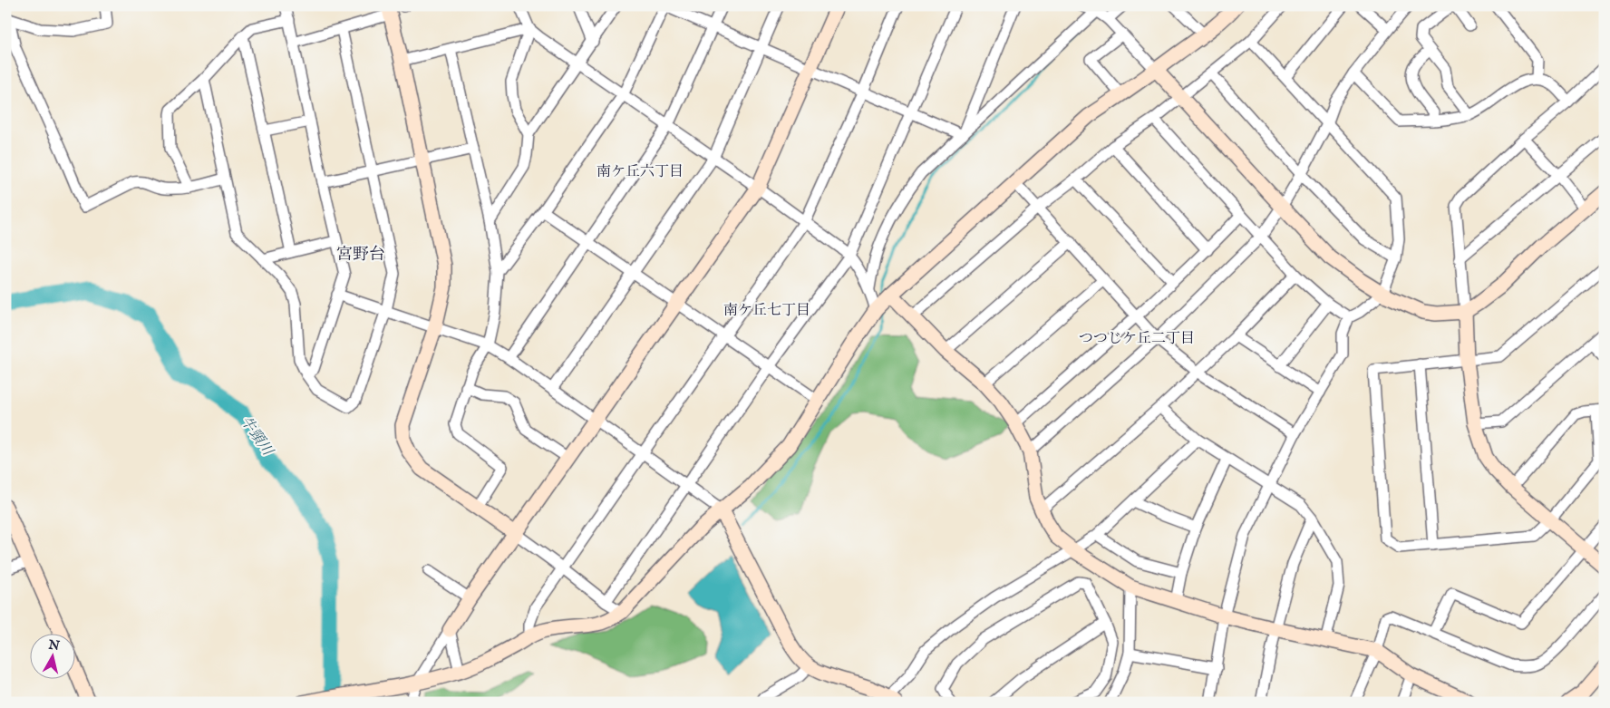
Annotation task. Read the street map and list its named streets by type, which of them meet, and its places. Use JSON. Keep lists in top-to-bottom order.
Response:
{
  "districts": [
    "南ケ丘六丁目",
    "宮野台",
    "南ケ丘七丁目",
    "つつじケ丘二丁目"
  ],
  "water": ["牛頸川"],
  "north": "top"
}
